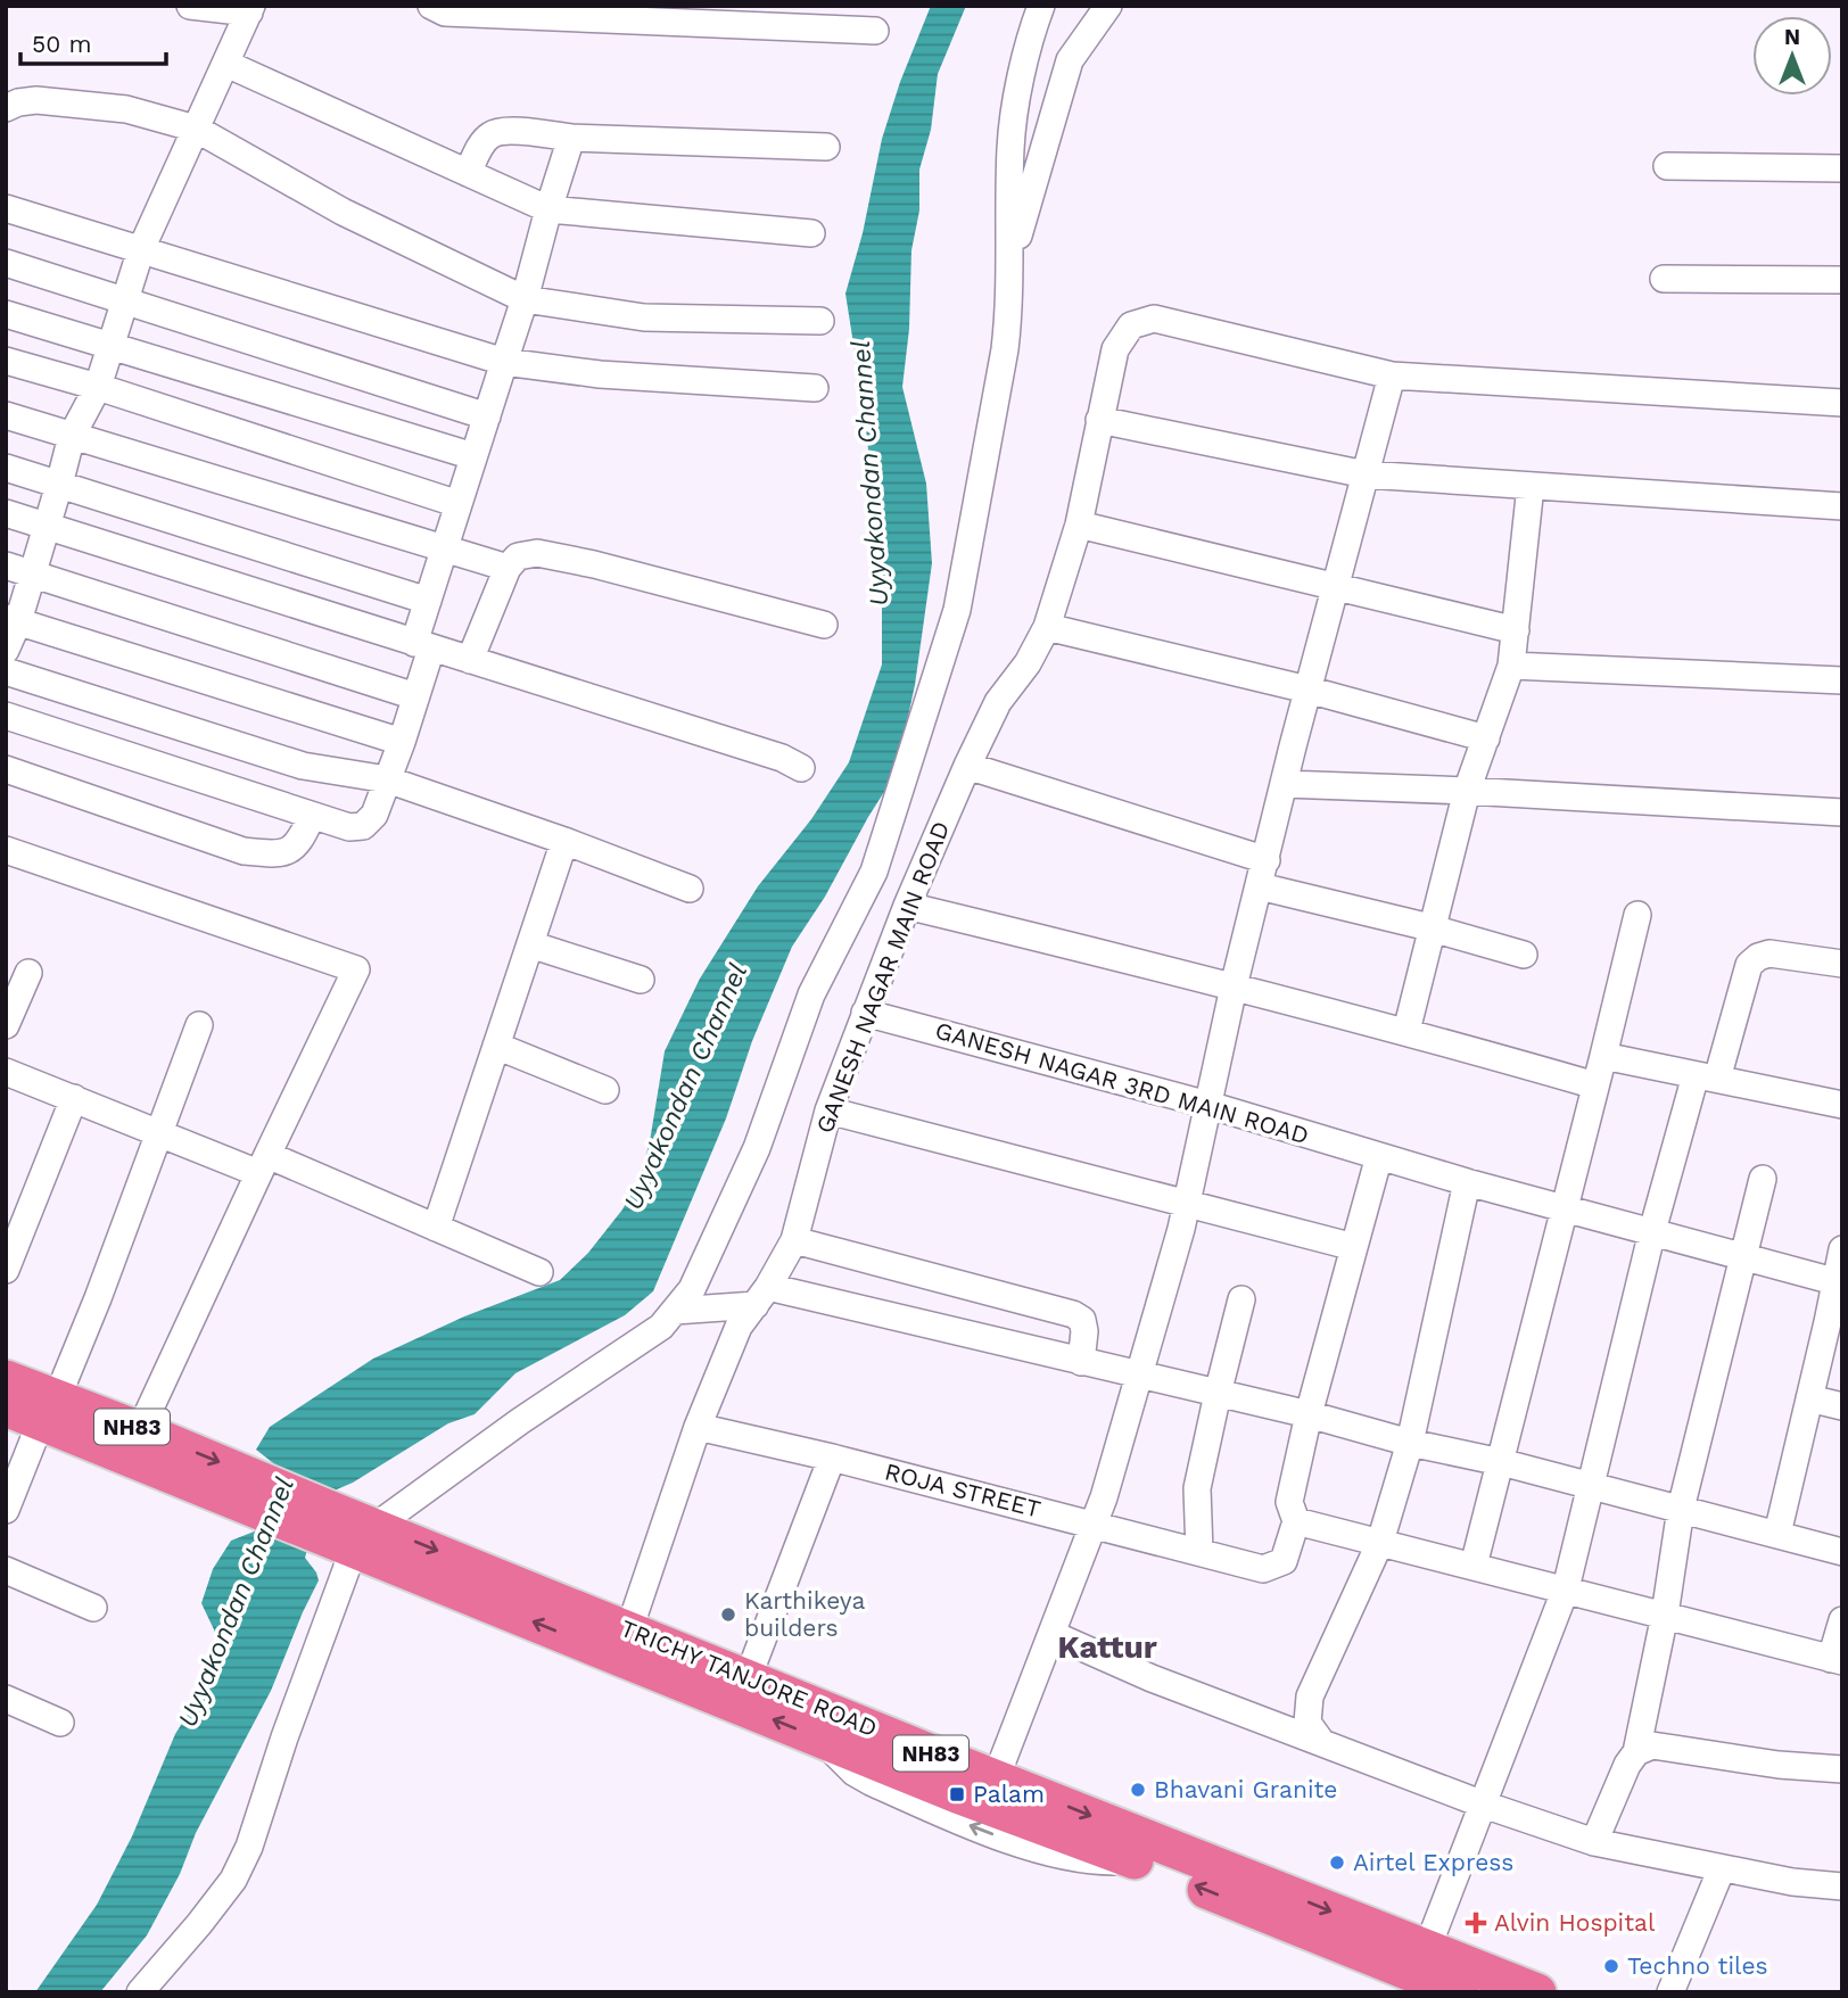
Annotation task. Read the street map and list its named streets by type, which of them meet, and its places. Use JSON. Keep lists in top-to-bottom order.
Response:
{
  "streets": {
    "highway": ["NH83", "TRICHY TANJORE ROAD"],
    "street": ["GANESH NAGAR MAIN ROAD", "GANESH NAGAR 3RD MAIN ROAD", "ROJA STREET"]
  },
  "crossings": [
    ["GANESH NAGAR MAIN ROAD", "GANESH NAGAR 3RD MAIN ROAD"],
    ["GANESH NAGAR MAIN ROAD", "ROJA STREET"],
    ["GANESH NAGAR MAIN ROAD", "TRICHY TANJORE ROAD"]
  ],
  "districts": ["Kattur"],
  "water": ["Uyyakondan Channel"],
  "places": {
    "other": [
      "Karthikeya builders",
      "Bhavani Granite",
      "Airtel Express",
      "Techno tiles"
    ],
    "transit": ["Palam"],
    "health": ["Alvin Hospital"]
  },
  "scale_bar": "50 m",
  "north": "top"
}
